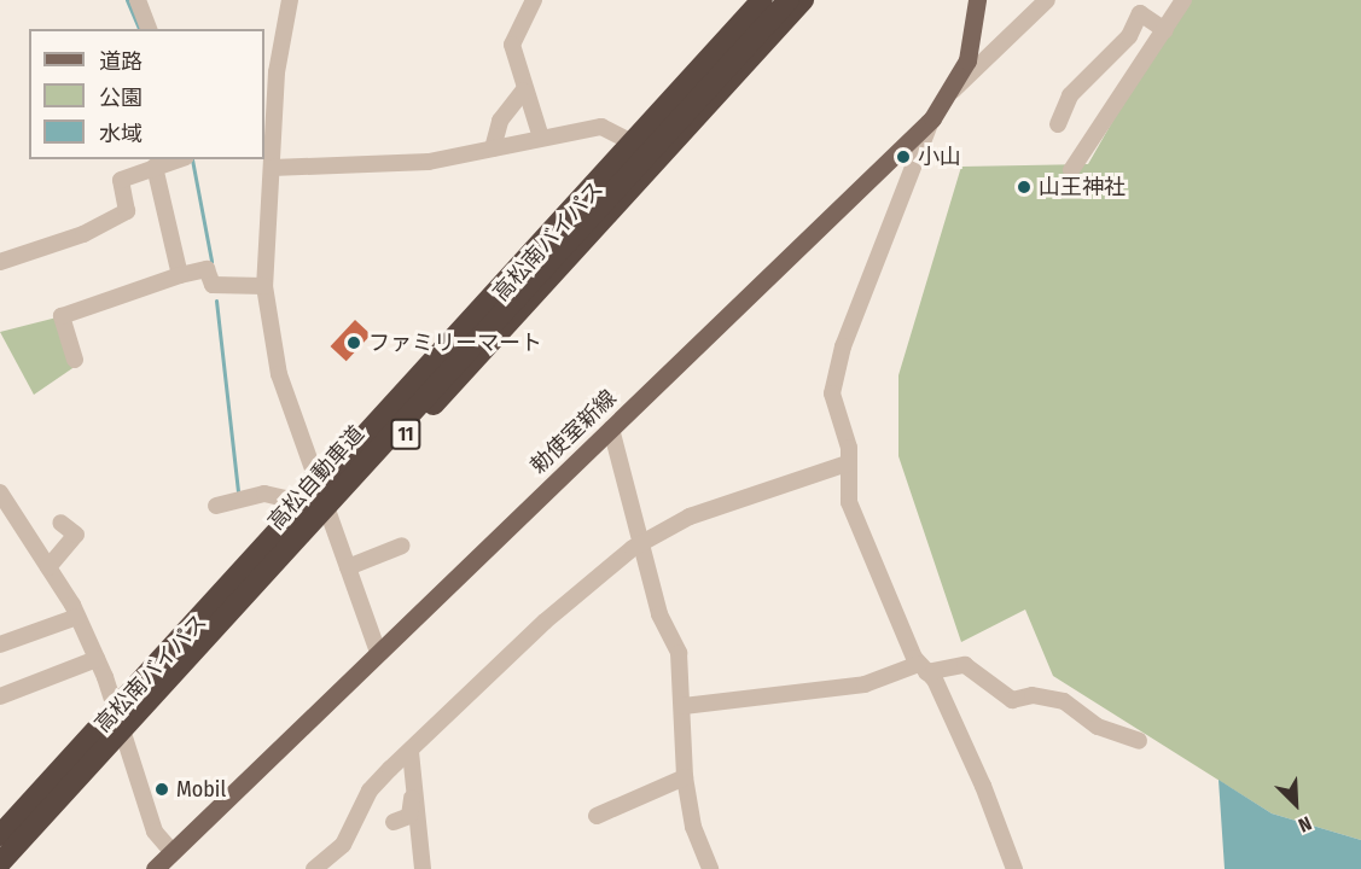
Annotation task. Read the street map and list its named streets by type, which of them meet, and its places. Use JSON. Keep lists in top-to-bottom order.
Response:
{
  "streets": {
    "highway": ["高松南バイパス", "11", "高松自動車道"],
    "main road": ["勅使室新線"]
  },
  "places": [
    "小山",
    "山王神社",
    "ファミリーマート",
    "Mobil"
  ],
  "legend": ["道路", "公園", "水域"],
  "north": "bottom right"
}
